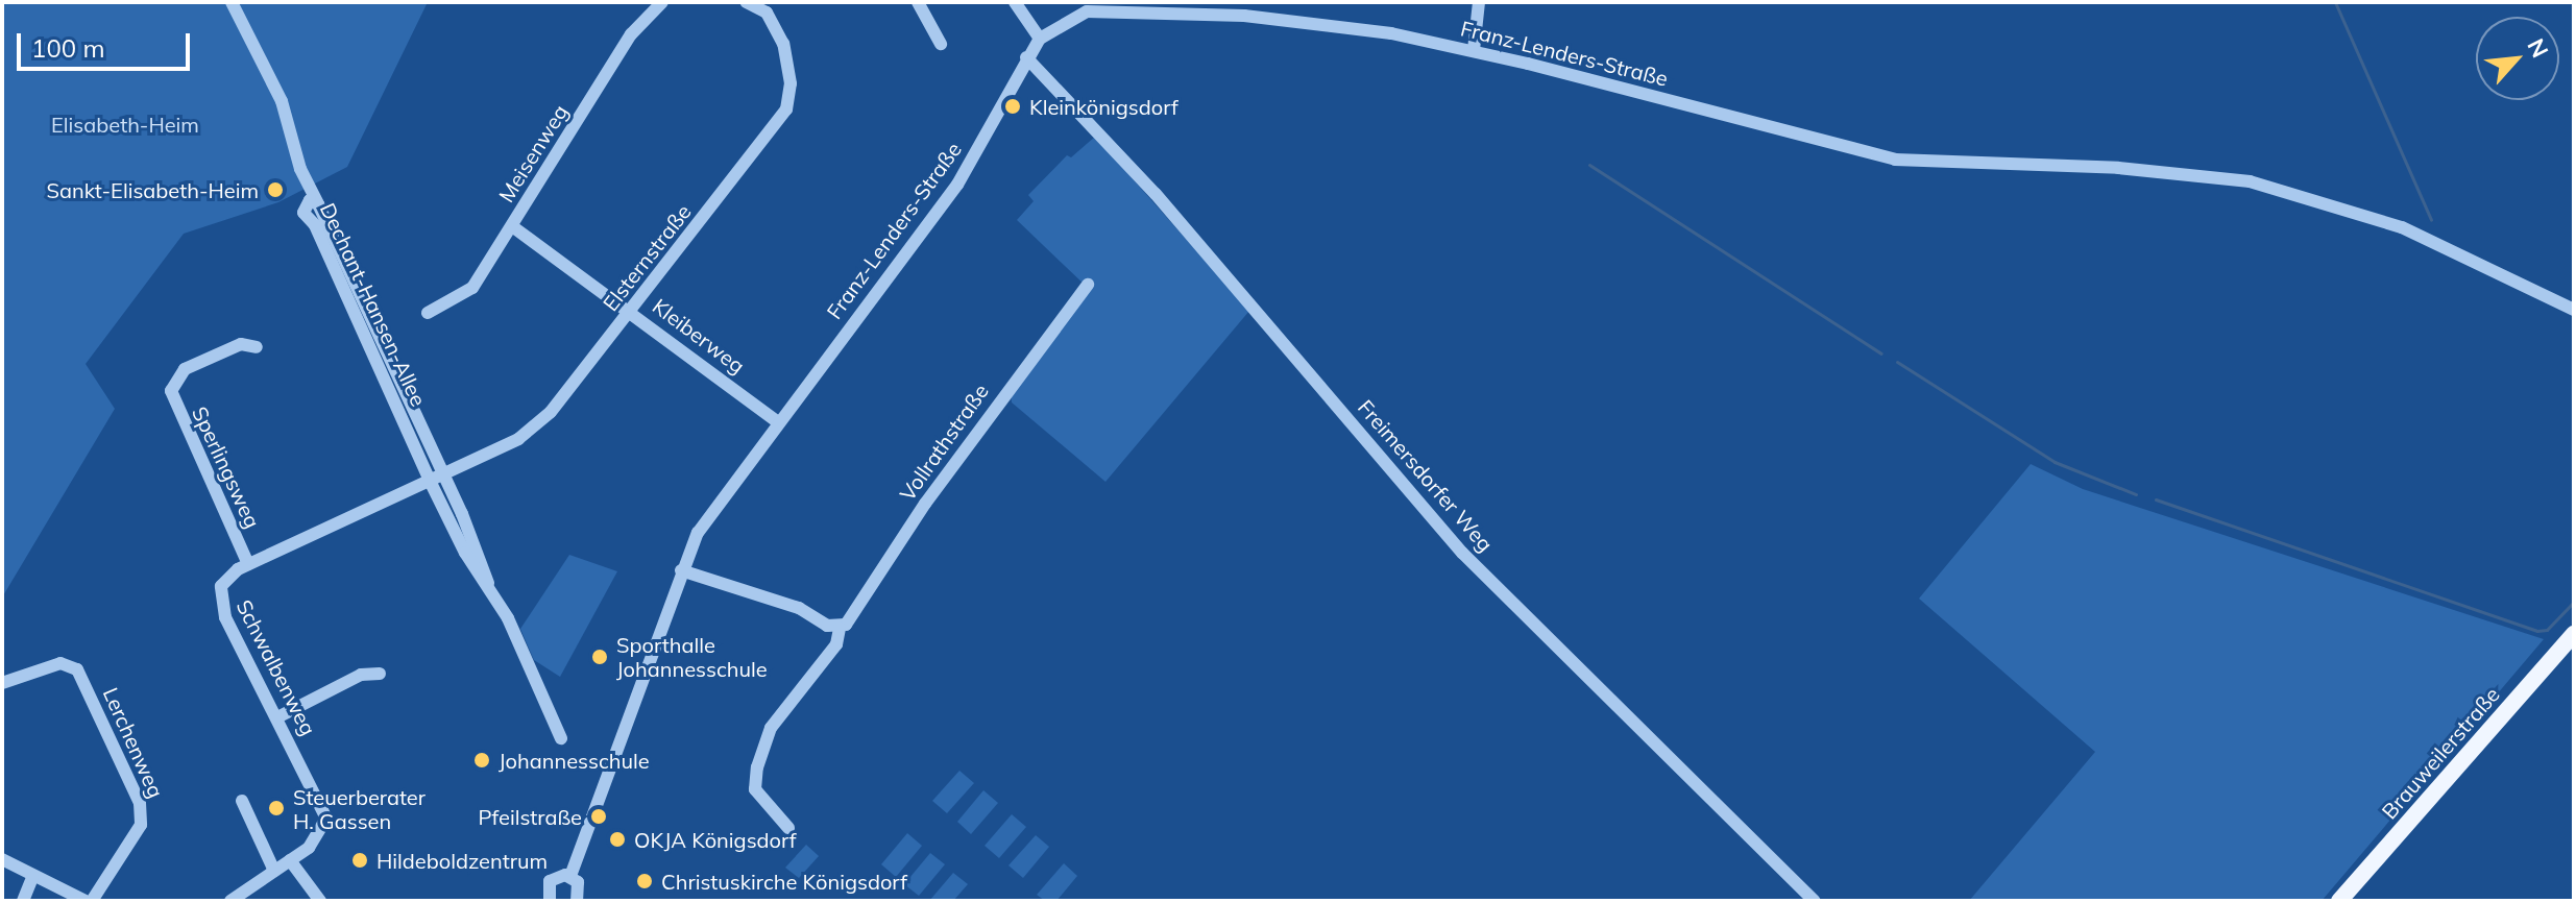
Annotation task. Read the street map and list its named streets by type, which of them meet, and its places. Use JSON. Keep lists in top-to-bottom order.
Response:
{
  "streets": {
    "main road": ["Brauweilerstraße"],
    "street": [
      "Franz-Lenders-Straße",
      "Meisenweg",
      "Elsternstraße",
      "Dechant-Hansen-Allee",
      "Kleiberweg",
      "Vollrathstraße",
      "Sperlingsweg",
      "Freimersdorfer Weg",
      "Schwalbenweg",
      "Lerchenweg"
    ]
  },
  "crossings": [
    ["Franz-Lenders-Straße", "Kleiberweg"],
    ["Franz-Lenders-Straße", "Freimersdorfer Weg"],
    ["Meisenweg", "Kleiberweg"],
    ["Elsternstraße", "Dechant-Hansen-Allee"],
    ["Elsternstraße", "Kleiberweg"],
    ["Elsternstraße", "Schwalbenweg"],
    ["Dechant-Hansen-Allee", "Schwalbenweg"],
    ["Sperlingsweg", "Schwalbenweg"]
  ],
  "parks": ["Elisabeth-Heim"],
  "places": [
    "Kleinkönigsdorf",
    "Sankt-Elisabeth-Heim",
    "Sporthalle Johannesschule",
    "Johannesschule",
    "Steuerberater H. Gassen",
    "Pfeilstraße",
    "OKJA Königsdorf",
    "Hildeboldzentrum",
    "Christuskirche Königsdorf"
  ],
  "scale_bar": "100 m",
  "north": "top right"
}
